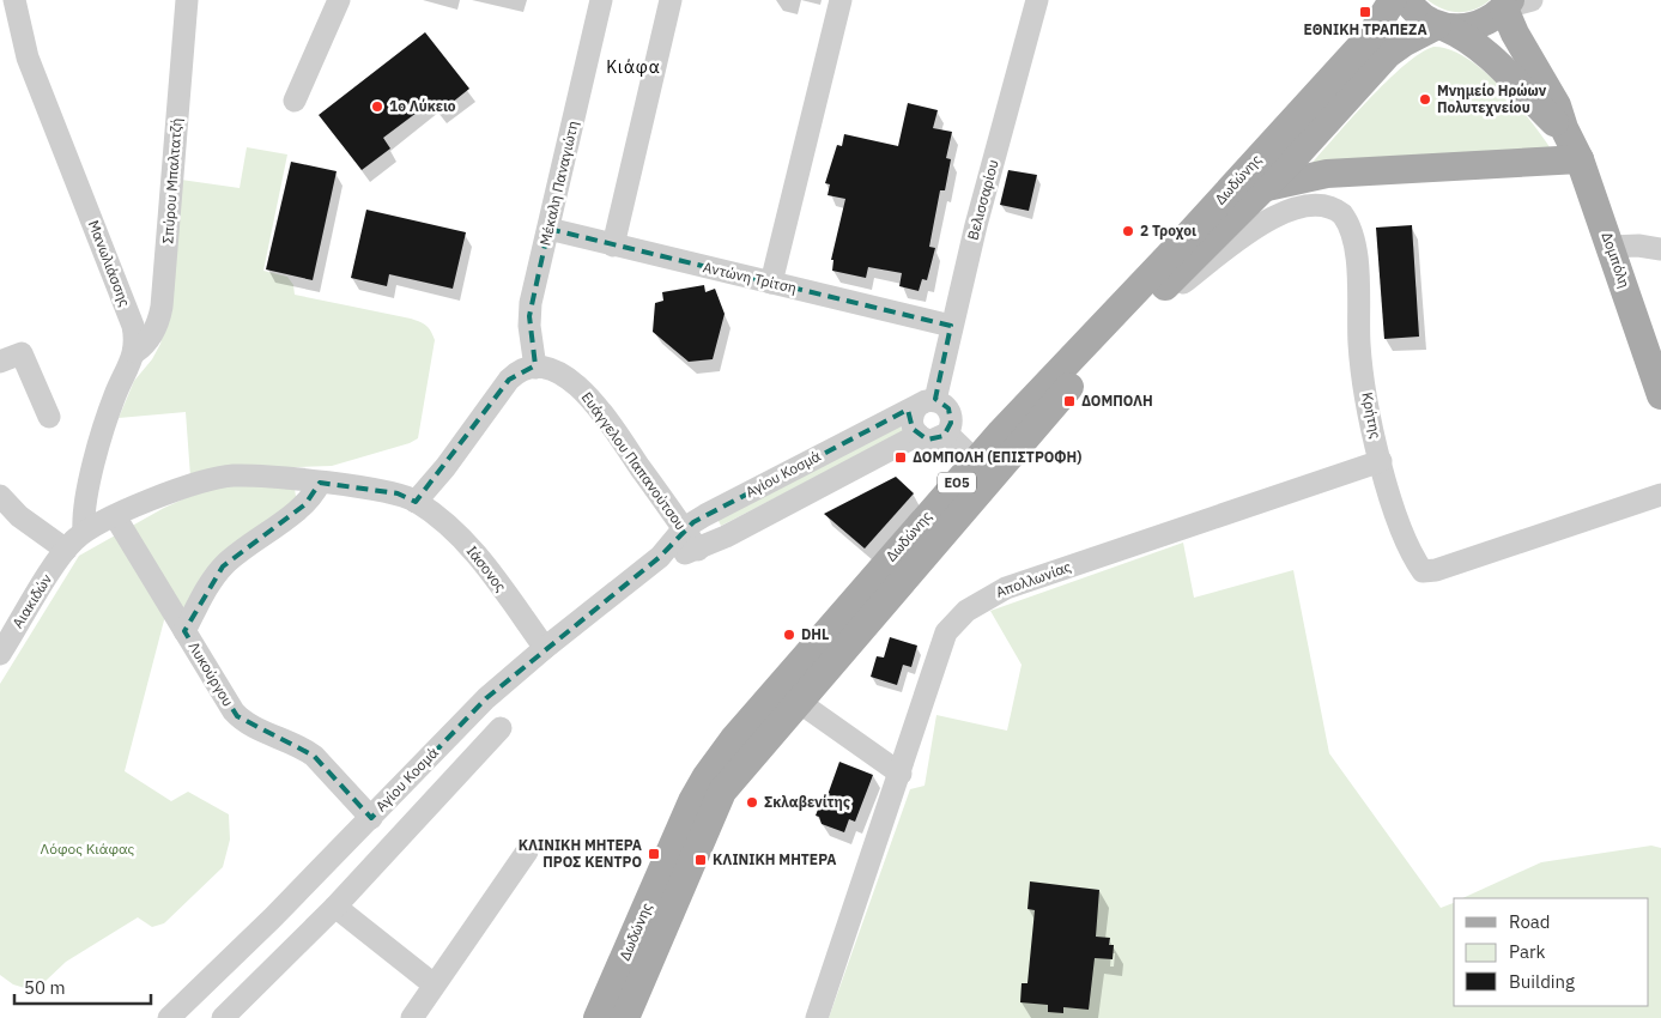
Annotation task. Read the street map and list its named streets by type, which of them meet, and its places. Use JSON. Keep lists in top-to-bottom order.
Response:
{
  "streets": {
    "main road": ["Δωδώνης", "Δομπόλη", "ΕΟ5"],
    "street": [
      "Σπύρου Μπαλτατζή",
      "Μέκαλη Παναγιώτη",
      "Βελισσαρίου",
      "Μανωλιάσσης",
      "Αντώνη Τρίτση",
      "Κρήτης",
      "Ευάγγελου Παπανούτσου",
      "Αγίου Κοσμά",
      "Ιάσονος",
      "Απολλωνίας",
      "Αιακιδών",
      "Λυκούργου"
    ]
  },
  "crossings": [
    ["Δωδώνης", "Δομπόλη"],
    ["Δωδώνης", "Κρήτης"],
    ["Σπύρου Μπαλτατζή", "Μανωλιάσσης"],
    ["Μέκαλη Παναγιώτη", "Αντώνη Τρίτση"],
    ["Μέκαλη Παναγιώτη", "Ευάγγελου Παπανούτσου"],
    ["Βελισσαρίου", "Αντώνη Τρίτση"],
    ["Βελισσαρίου", "Αγίου Κοσμά"],
    ["Κρήτης", "Απολλωνίας"],
    ["Ευάγγελου Παπανούτσου", "Αγίου Κοσμά"],
    ["Αγίου Κοσμά", "Ιάσονος"],
    ["Αγίου Κοσμά", "Λυκούργου"],
    ["Ιάσονος", "Αιακιδών"],
    ["Αιακιδών", "Λυκούργου"]
  ],
  "districts": ["Κιάφα"],
  "parks": ["Λόφος Κιάφας"],
  "places": {
    "transit": [
      "ΕΘΝΙΚΗ ΤΡΑΠΕΖΑ",
      "ΔΟΜΠΟΛΗ",
      "ΔΟΜΠΟΛΗ (ΕΠΙΣΤΡΟΦΗ)",
      "ΚΛΙΝΙΚΗ ΜΗΤΕΡΑ ΠΡΟΣ ΚΕΝΤΡΟ",
      "ΚΛΙΝΙΚΗ ΜΗΤΕΡΑ"
    ],
    "other": [
      "Μνημείο Ηρώων Πολυτεχνείου",
      "1ο Λύκειο",
      "2 Τροχοι",
      "DHL",
      "Σκλαβενίτης"
    ]
  },
  "legend": ["Road", "Park", "Building"],
  "scale_bar": "50 m"
}
